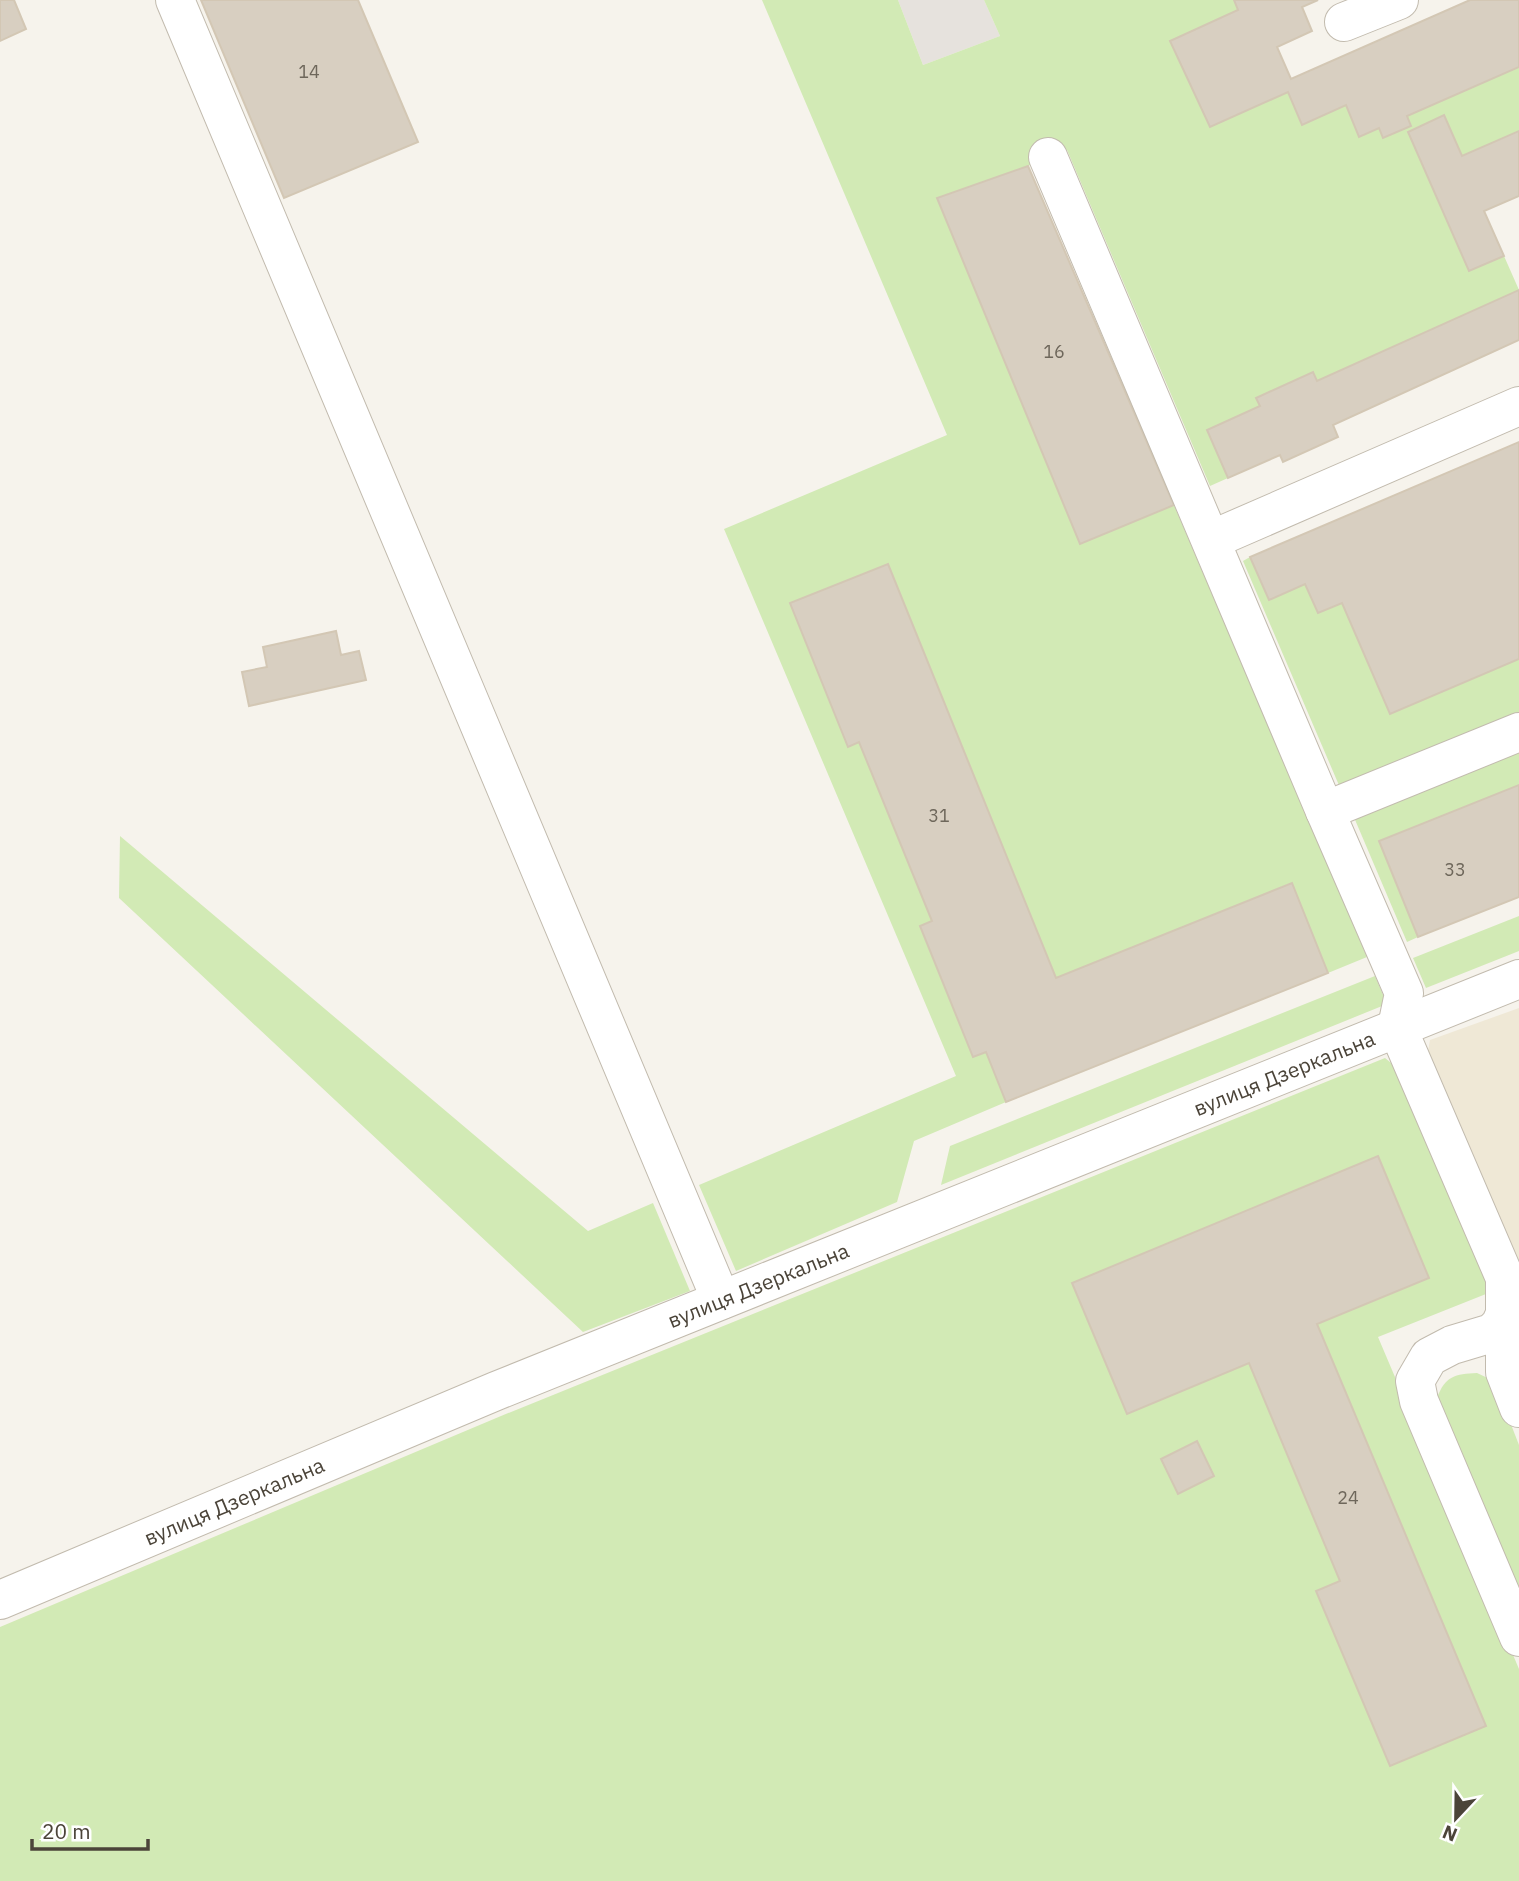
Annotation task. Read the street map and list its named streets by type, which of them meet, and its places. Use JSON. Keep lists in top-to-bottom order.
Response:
{
  "streets": {
    "street": ["вулиця Дзеркальна"]
  },
  "house_numbers": [
    "14",
    "16",
    "31",
    "33",
    "24"
  ],
  "scale_bar": "20 m",
  "north": "bottom"
}
